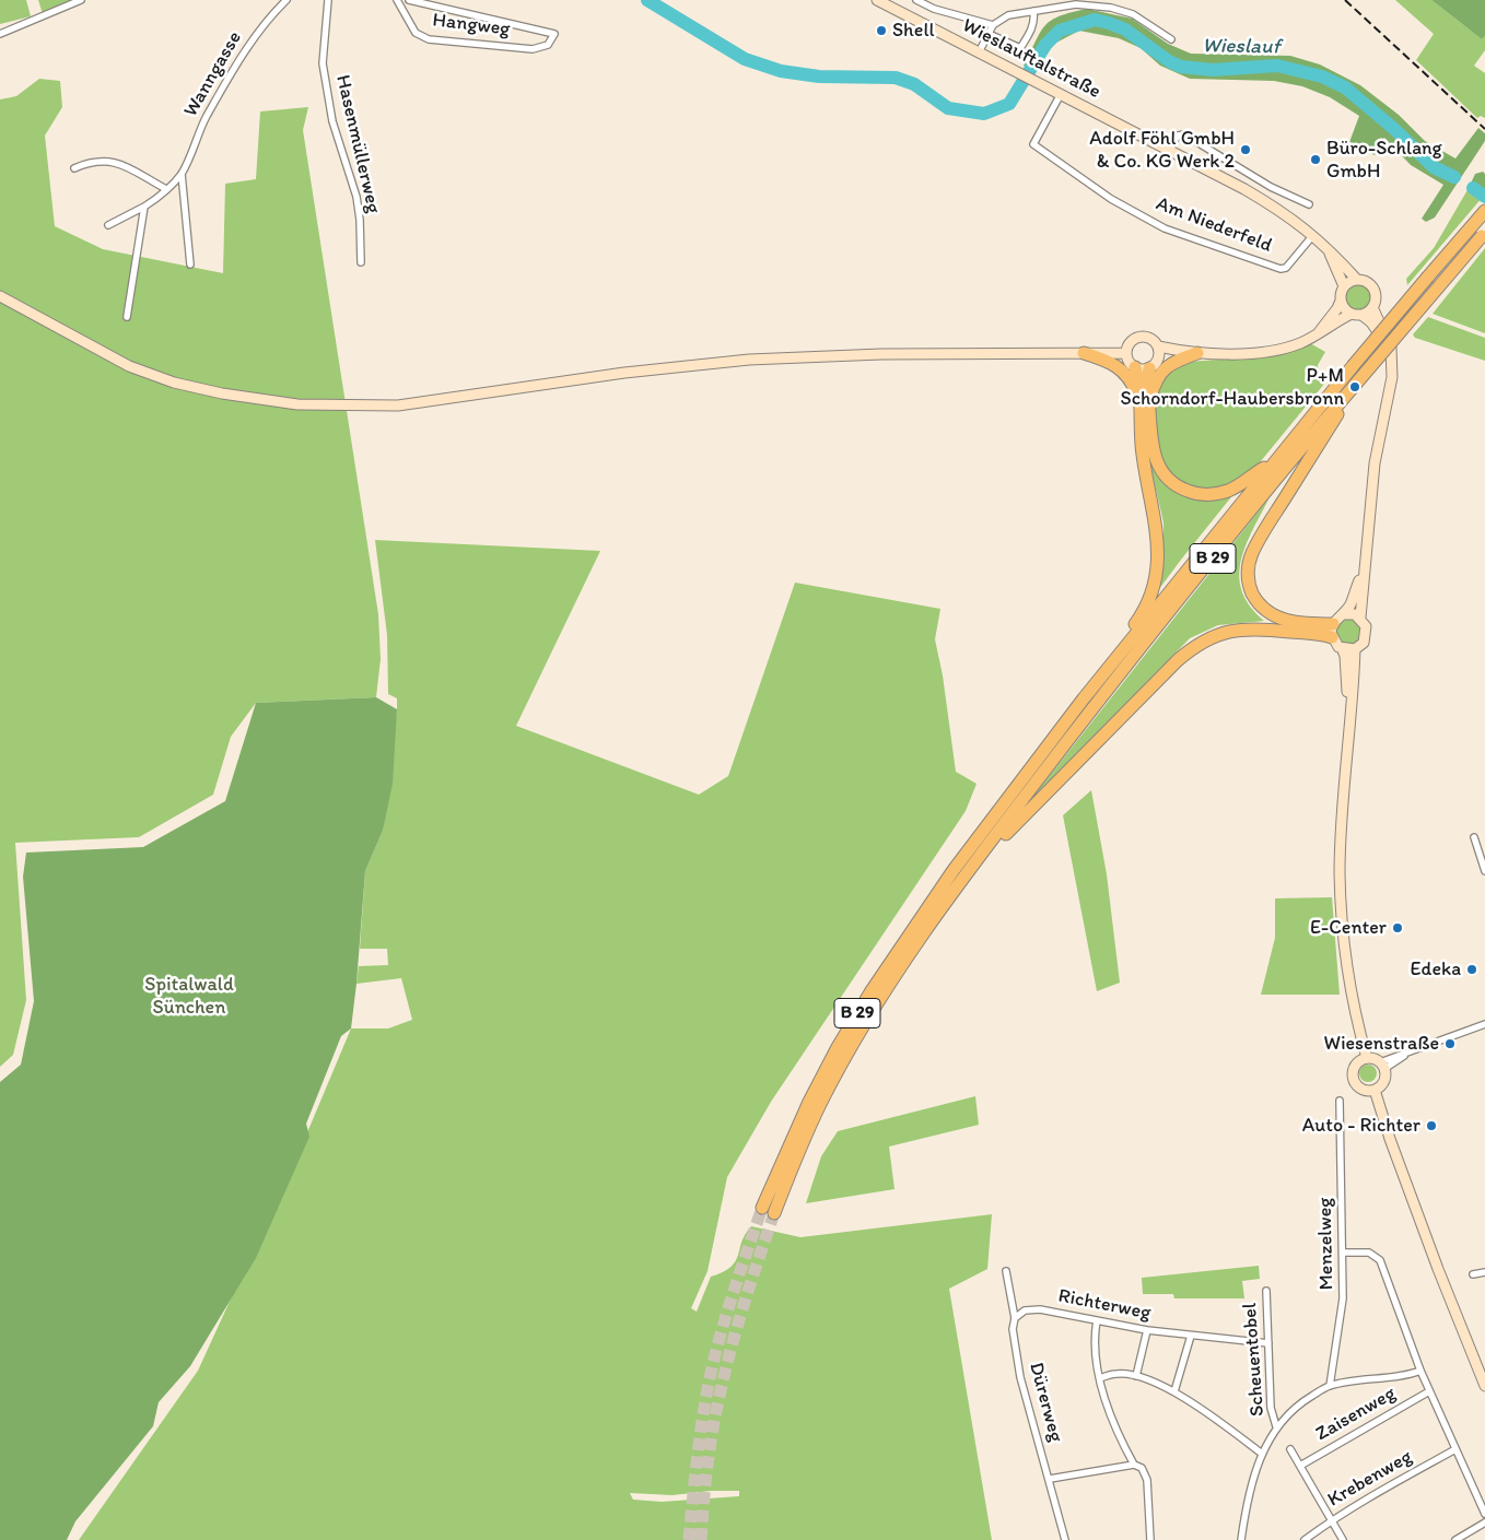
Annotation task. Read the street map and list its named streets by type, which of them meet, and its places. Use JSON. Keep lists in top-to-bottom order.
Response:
{
  "streets": {
    "highway": ["B 29"],
    "main road": ["Wieslauftalstraße"],
    "street": [
      "Hangweg",
      "Wanngasse",
      "Hasenmüllerweg",
      "Am Niederfeld",
      "Menzelweg",
      "Richterweg",
      "Scheuentobel",
      "Dürerweg",
      "Zaisenweg",
      "Krebenweg"
    ]
  },
  "crossings": [
    ["Wieslauftalstraße", "Am Niederfeld"],
    ["Richterweg", "Scheuentobel"],
    ["Richterweg", "Dürerweg"]
  ],
  "water": ["Wieslauf"],
  "parks": ["Spitalwald Sünchen"],
  "places": [
    "Shell",
    "Adolf Föhl GmbH & Co. KG Werk 2",
    "Büro-Schlang GmbH",
    "P+M Schorndorf-Haubersbronn",
    "E-Center",
    "Edeka",
    "Wiesenstraße",
    "Auto - Richter"
  ]
}
